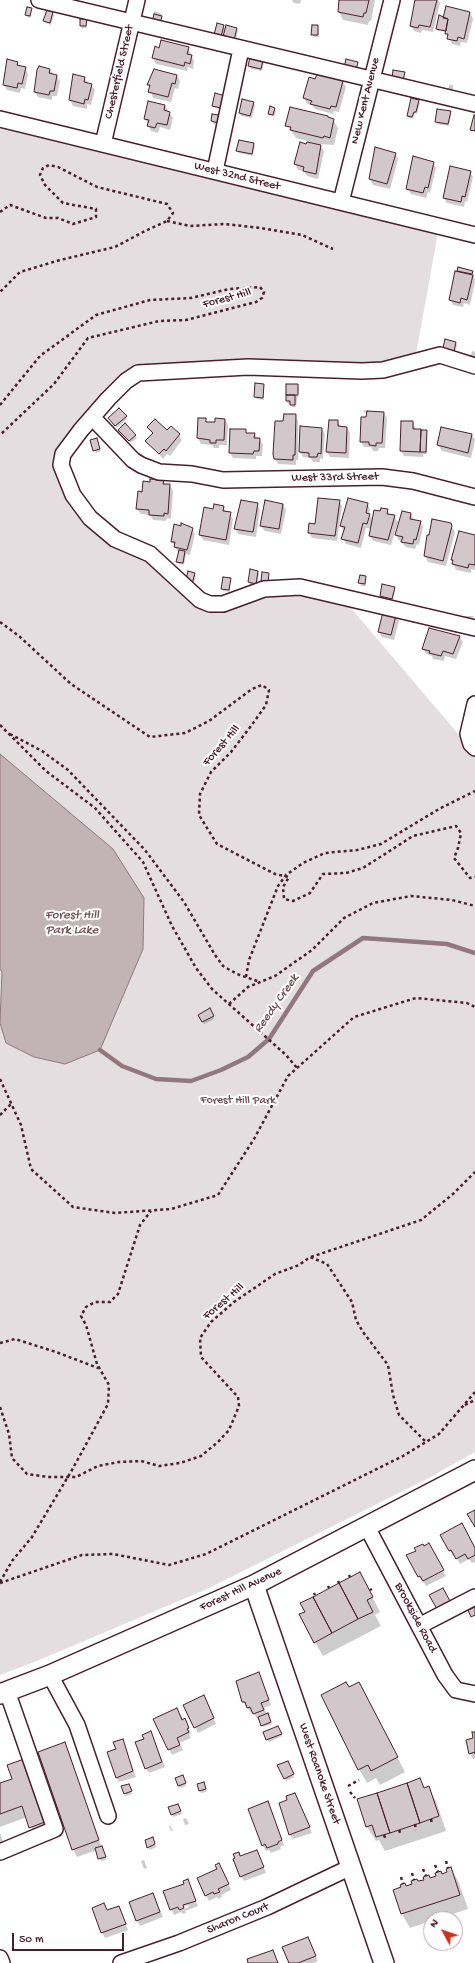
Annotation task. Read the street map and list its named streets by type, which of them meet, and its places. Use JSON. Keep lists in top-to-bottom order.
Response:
{
  "streets": {
    "main road": ["Forest Hill Avenue", "West Roanoke Street"],
    "street": [
      "Chesterfield Street",
      "New Kent Avenue",
      "West 32nd Street",
      "West 33rd Street",
      "Brookside Road",
      "Sharon Court"
    ],
    "path": ["Forest Hill"]
  },
  "crossings": [
    ["Chesterfield Street", "West 32nd Street"],
    ["New Kent Avenue", "West 32nd Street"],
    ["Forest Hill Avenue", "Brookside Road"],
    ["Forest Hill Avenue", "West Roanoke Street"],
    ["West Roanoke Street", "Sharon Court"]
  ],
  "water": ["Forest Hill Park Lake", "Reedy Creek"],
  "parks": ["Forest Hill Park"],
  "scale_bar": "50 m",
  "north": "top left"
}
